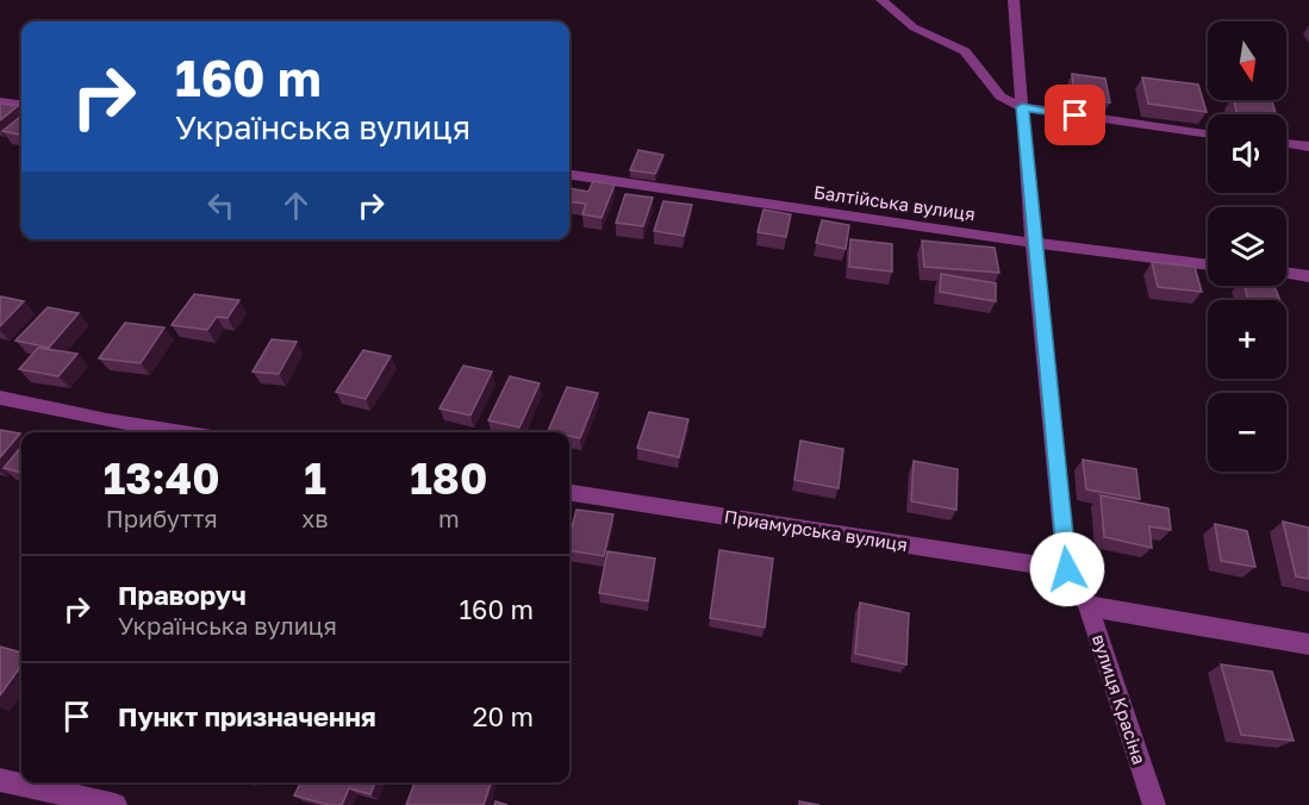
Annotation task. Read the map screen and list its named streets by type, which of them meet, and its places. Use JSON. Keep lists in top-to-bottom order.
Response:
{
  "streets": {
    "street": ["Балтійська вулиця", "Приамурська вулиця", "вулиця Красіна"]
  },
  "crossings": [
    ["Балтійська вулиця", "вулиця Красіна"],
    ["Приамурська вулиця", "вулиця Красіна"]
  ],
  "north": "bottom",
  "page": {
    "map_buttons": ["+", "−"],
    "turn": ["160 m", "Українська вулиця"],
    "eta": [
      "13:40",
      "Прибуття",
      "1",
      "хв",
      "180",
      "m"
    ],
    "list": [
      {
        "name": "Праворуч",
        "note": "Українська вулиця",
        "value": "160 m"
      },
      {
        "name": "Пункт призначення",
        "value": "20 m"
      }
    ]
  }
}
